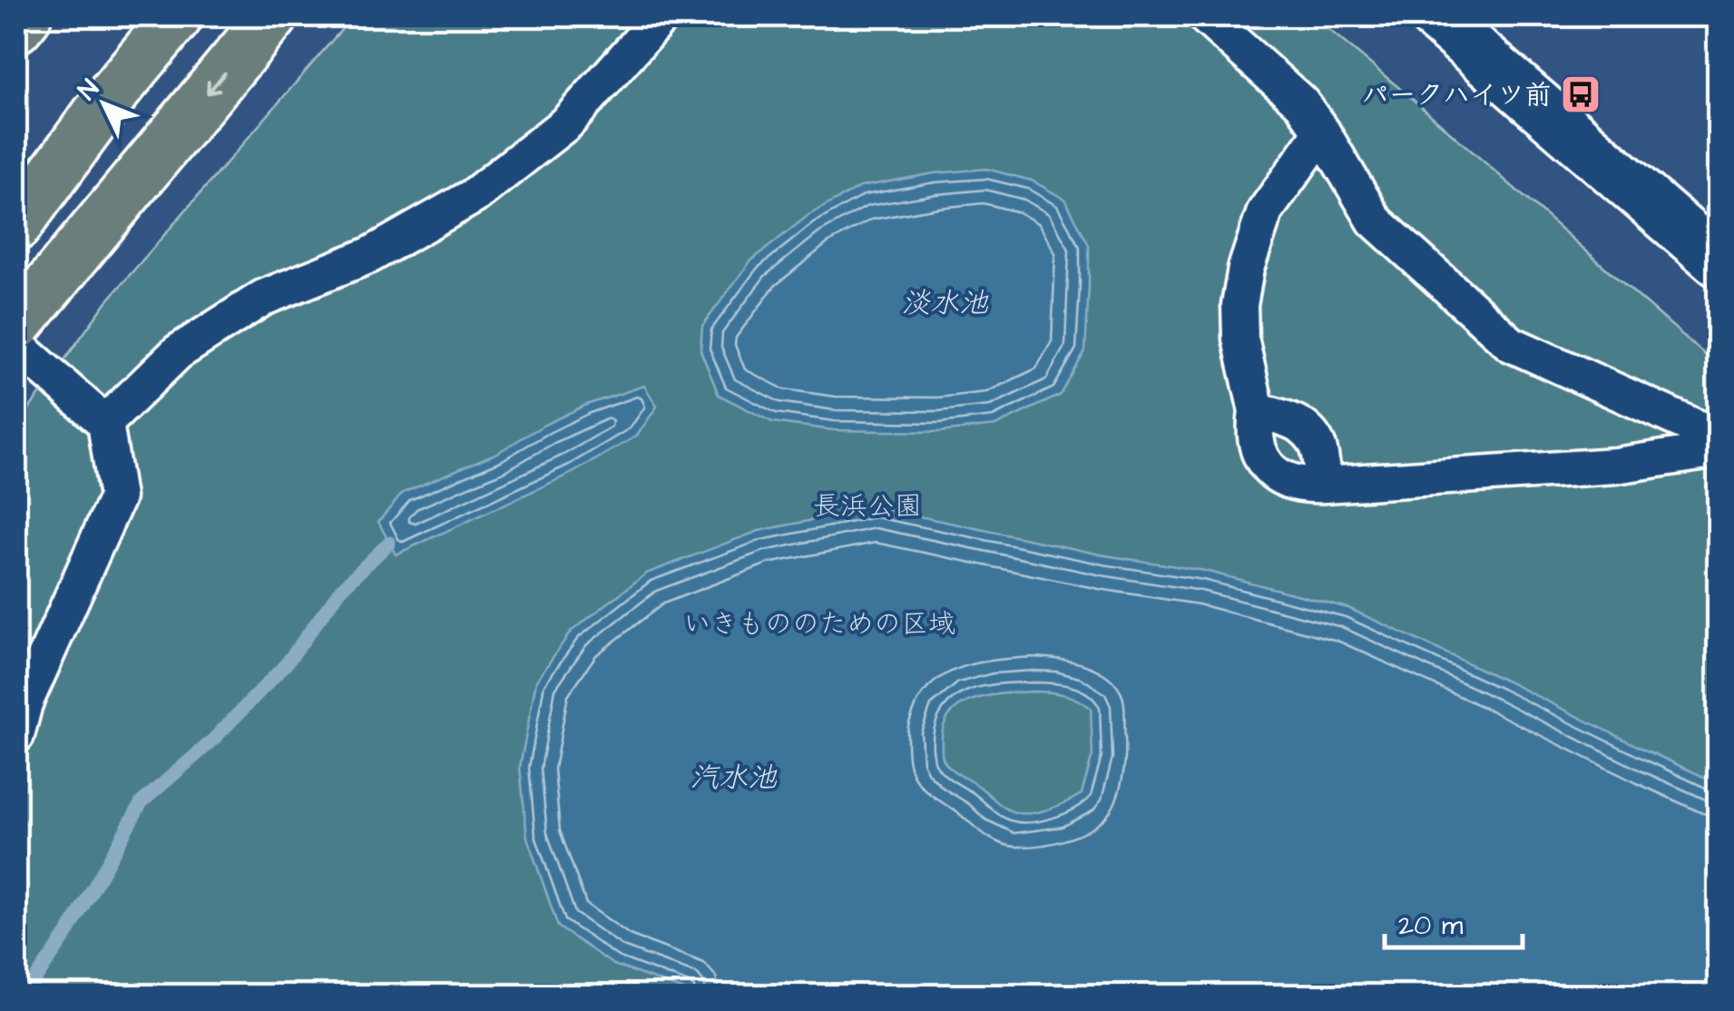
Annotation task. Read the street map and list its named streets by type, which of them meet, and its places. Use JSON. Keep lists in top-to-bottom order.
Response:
{
  "water": ["淡水池", "汽水池"],
  "parks": ["長浜公園", "いきもののための区域"],
  "places": {
    "bus stop": ["パークハイツ前"]
  },
  "scale_bar": "20 m",
  "north": "top left"
}
